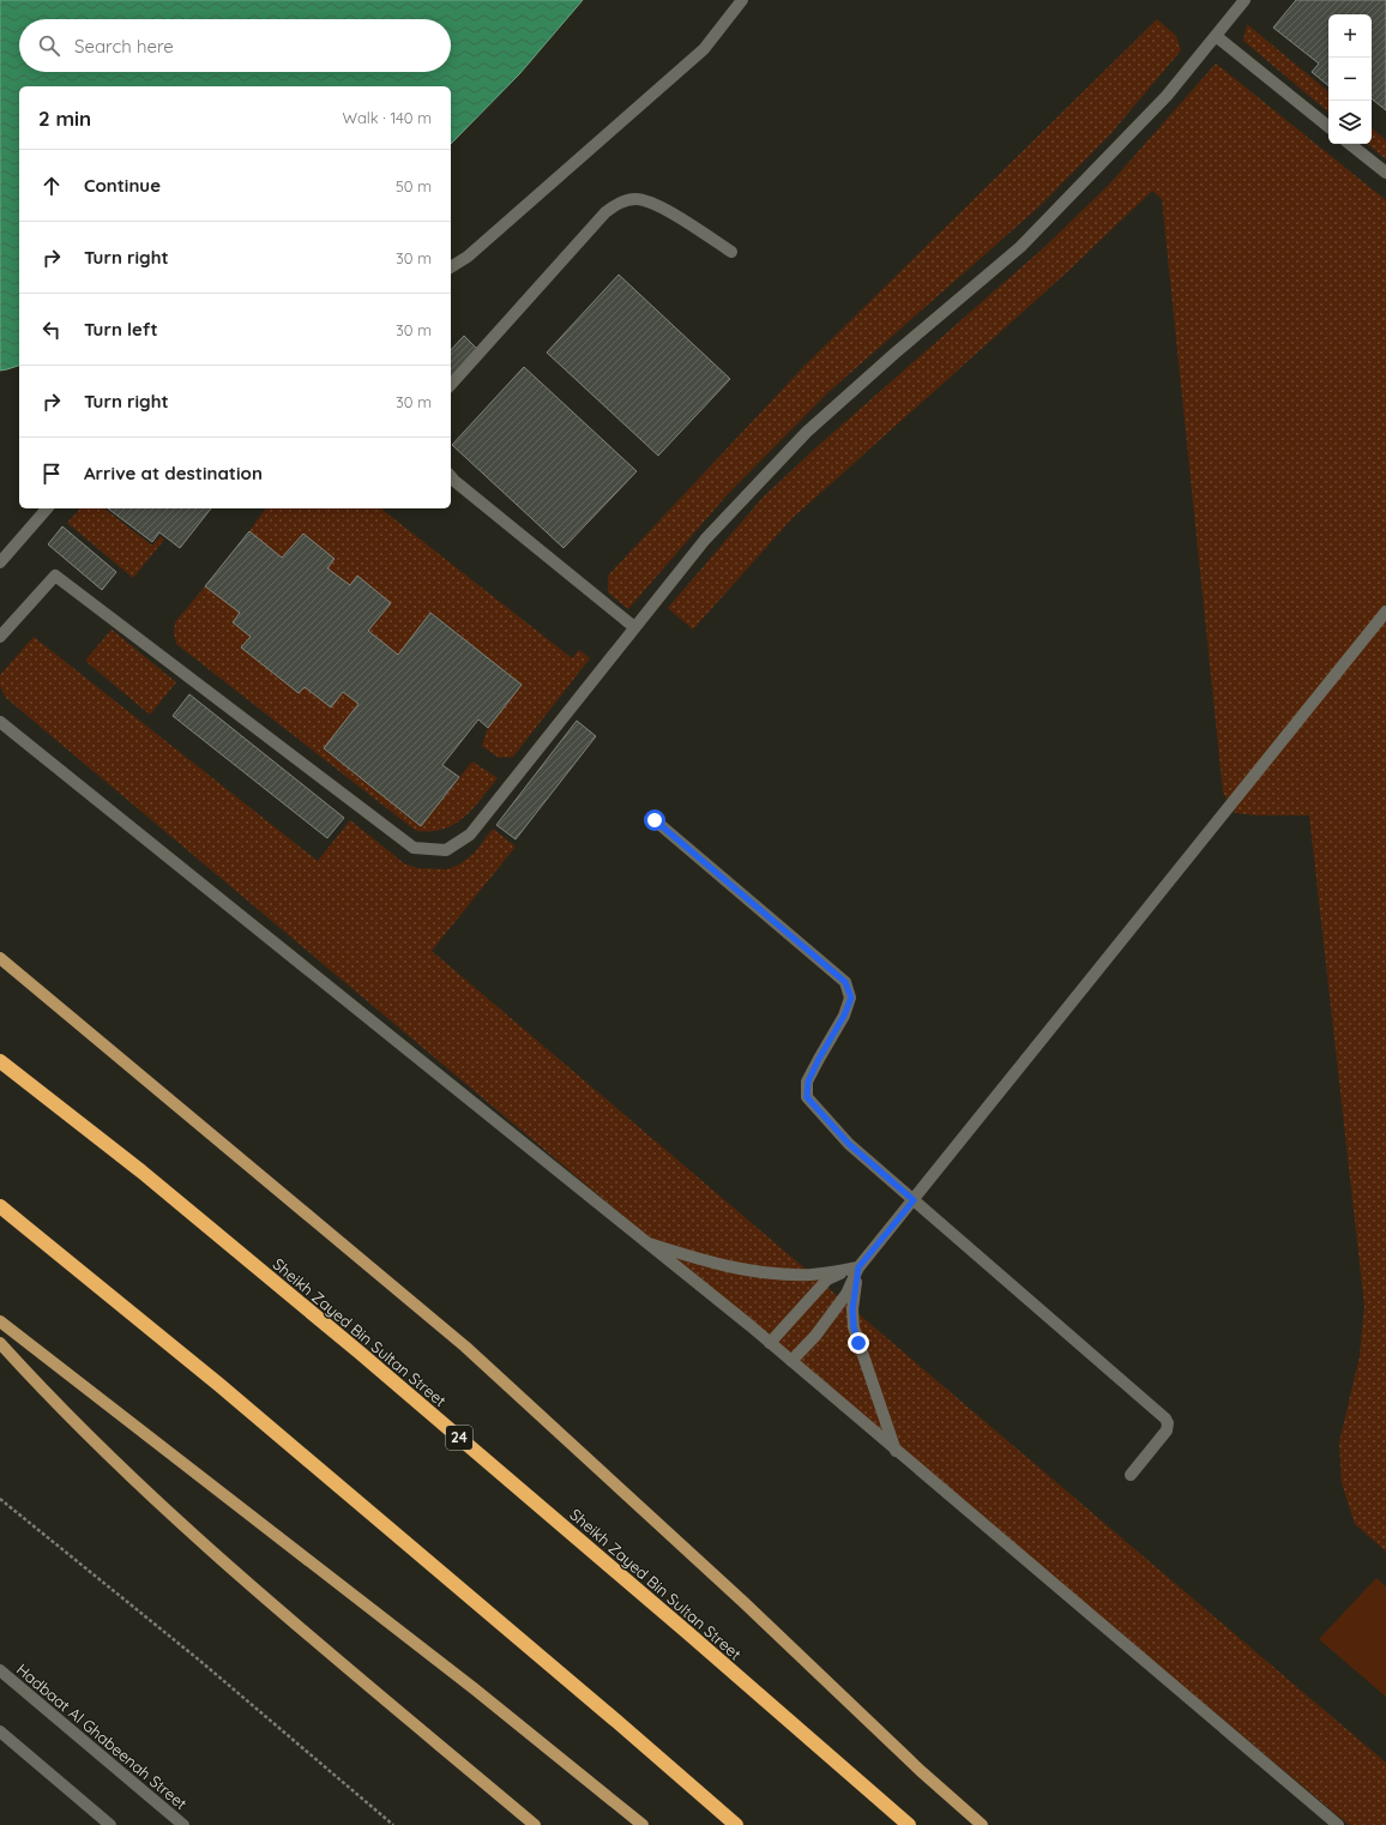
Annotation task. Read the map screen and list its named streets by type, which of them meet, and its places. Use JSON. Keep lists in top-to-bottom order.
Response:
{
  "streets": {
    "highway": ["Sheikh Zayed Bin Sultan Street", "24"],
    "street": ["Hadbaat Al Ghabeenah Street"]
  },
  "page": {
    "map_buttons": ["+", "−"],
    "search": "Search here",
    "heading": ["2 min", "Walk · 140 m"],
    "list": [
      ["Continue", "50 m"],
      ["Turn right", "30 m"],
      ["Turn left", "30 m"],
      ["Turn right", "30 m"],
      "Arrive at destination"
    ]
  }
}
